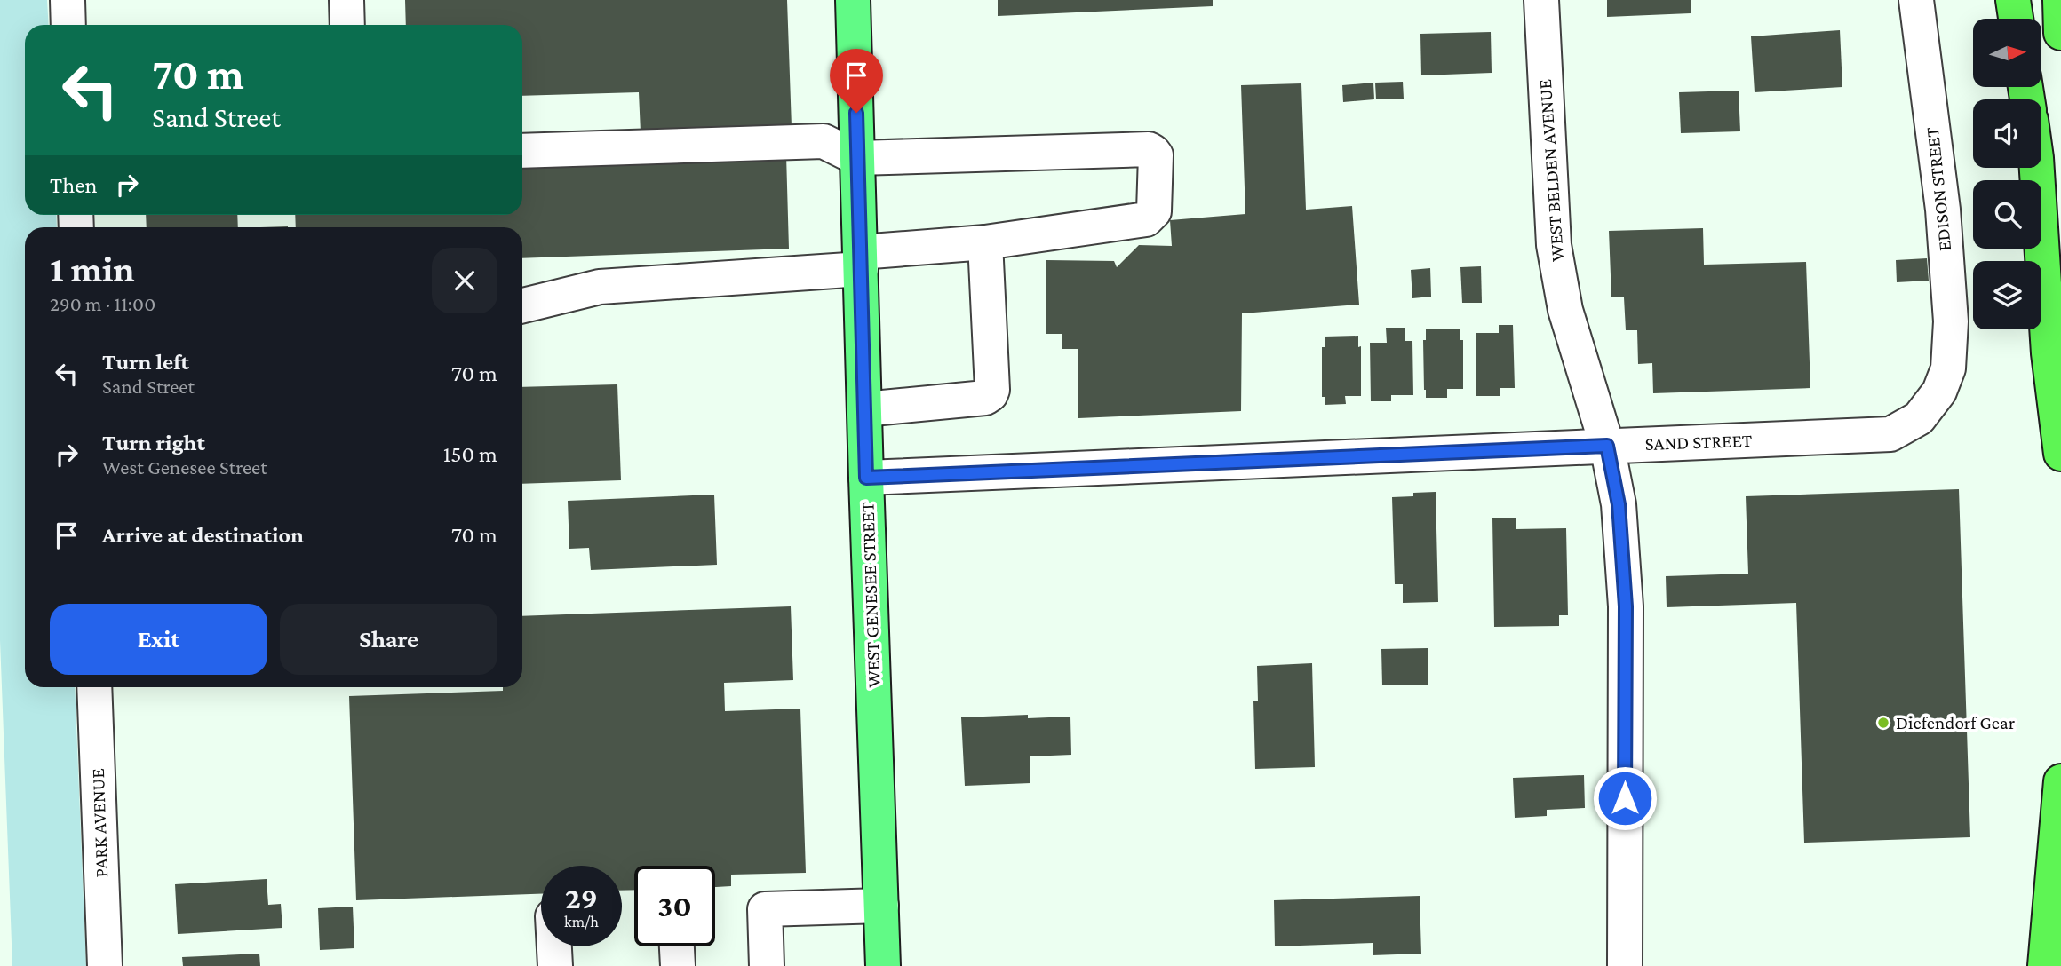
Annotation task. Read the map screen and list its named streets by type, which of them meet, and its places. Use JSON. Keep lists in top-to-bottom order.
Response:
{
  "streets": {
    "main road": ["WEST GENESEE STREET"],
    "street": [
      "WEST BELDEN AVENUE",
      "EDISON STREET",
      "SAND STREET",
      "PARK AVENUE"
    ]
  },
  "crossings": [
    ["WEST BELDEN AVENUE", "SAND STREET"],
    ["EDISON STREET", "SAND STREET"],
    ["SAND STREET", "WEST GENESEE STREET"]
  ],
  "places": ["Diefendorf Gear"],
  "north": "right",
  "page": {
    "turn": ["70 m", "Sand Street"],
    "then": "Then",
    "heading": ["1 min", "290 m · 11:00"],
    "list": [
      {
        "name": "Turn left",
        "note": "Sand Street",
        "value": "70 m"
      },
      {
        "name": "Turn right",
        "note": "West Genesee Street",
        "value": "150 m"
      },
      {
        "name": "Arrive at destination",
        "value": "70 m"
      }
    ],
    "buttons": ["Exit", "Share"],
    "speed": "29 km/h",
    "limit": "30"
  }
}
